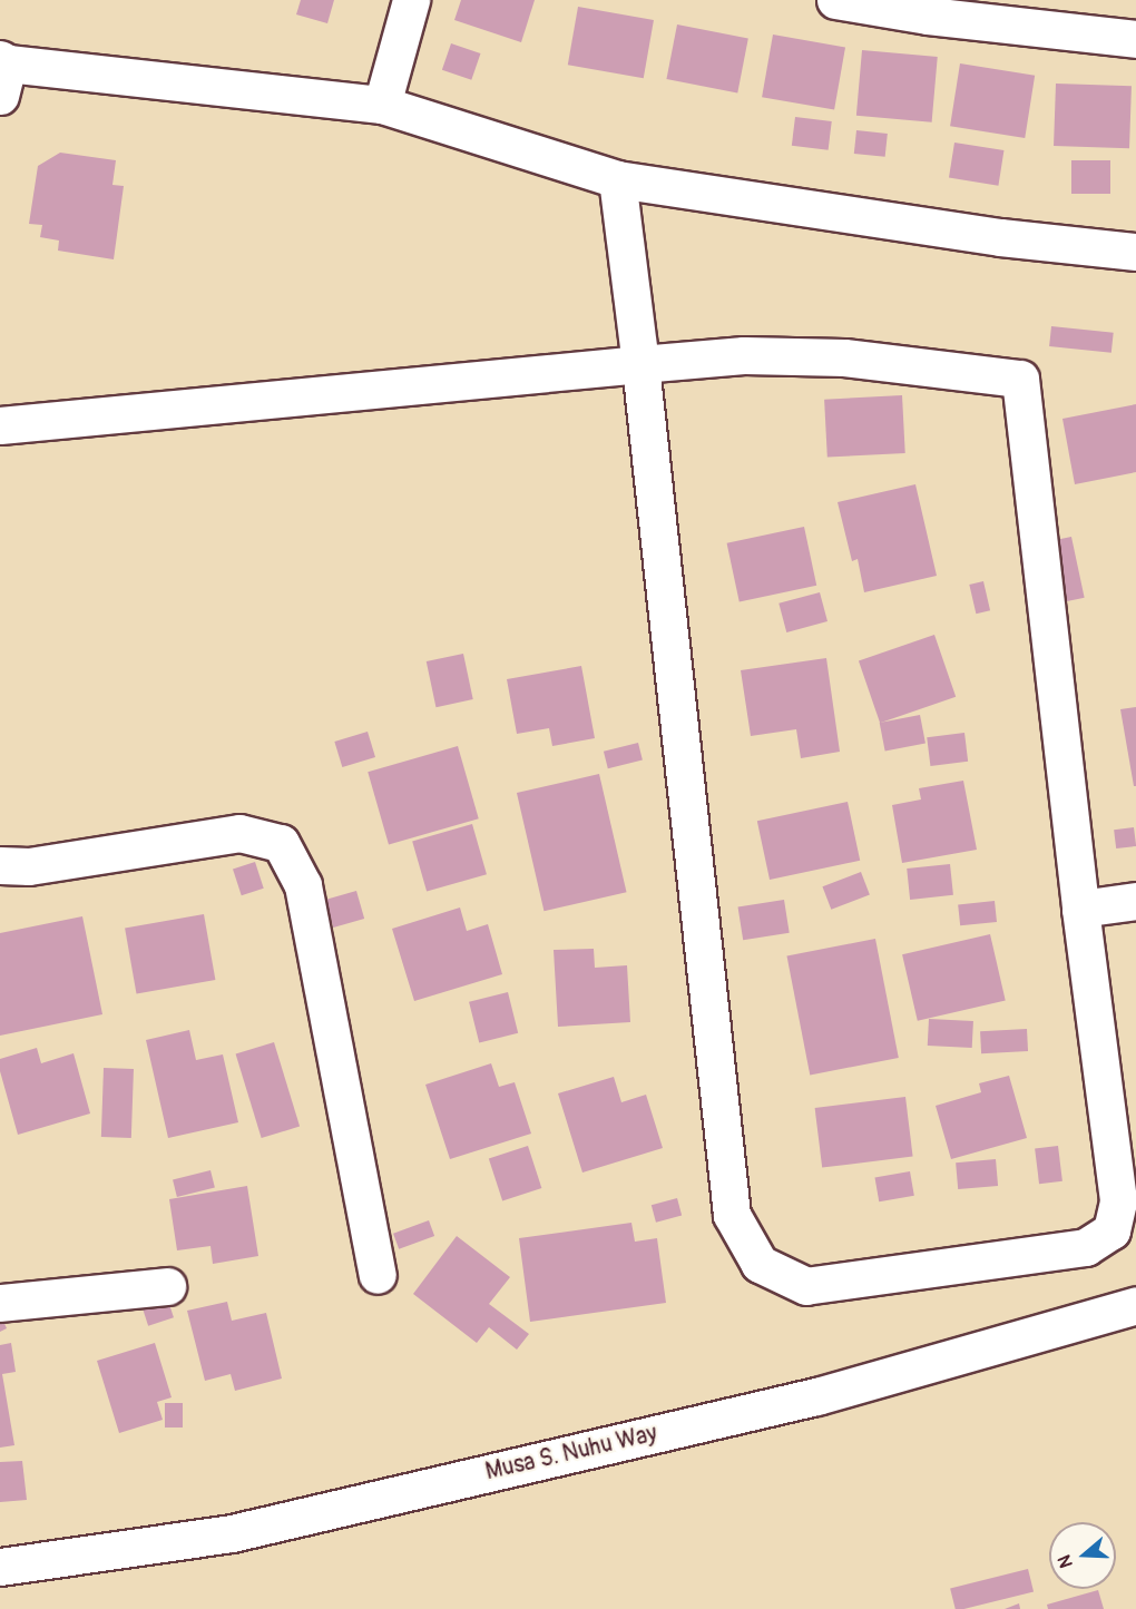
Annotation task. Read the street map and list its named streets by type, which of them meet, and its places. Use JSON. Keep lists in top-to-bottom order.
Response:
{
  "streets": {
    "street": ["Musa S. Nuhu Way"]
  },
  "north": "left"
}
